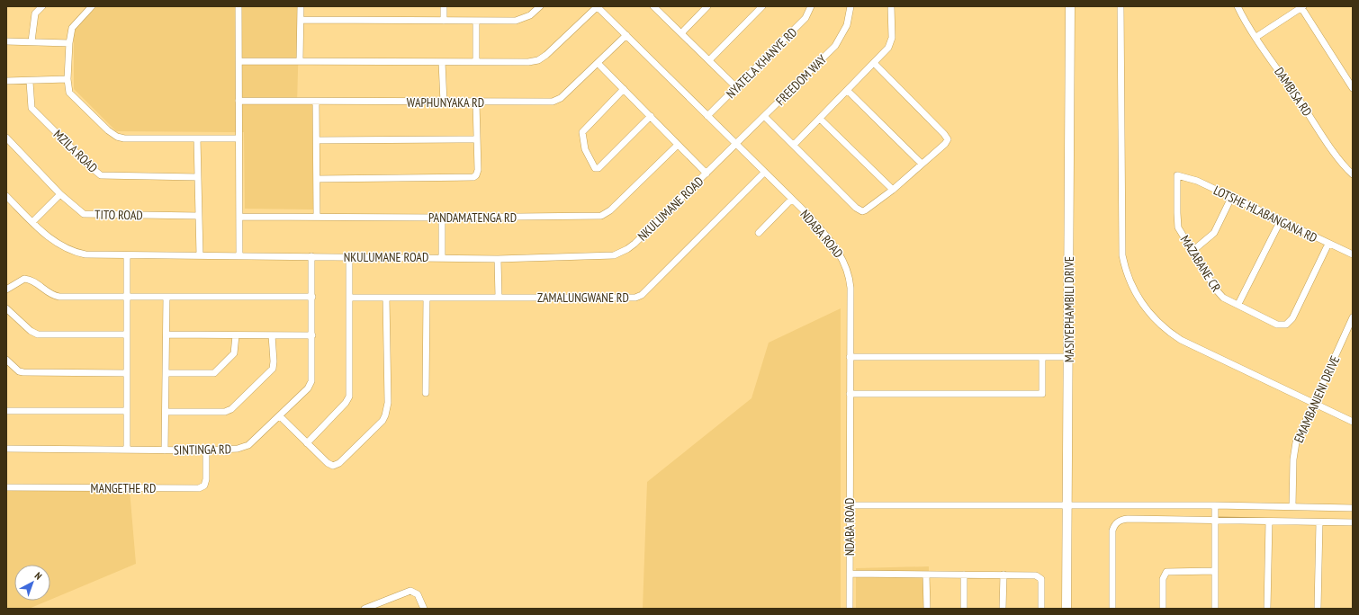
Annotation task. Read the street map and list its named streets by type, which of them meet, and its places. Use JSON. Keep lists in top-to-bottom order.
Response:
{
  "streets": {
    "main road": ["MASIYEPHAMBILI DRIVE"],
    "street": [
      "NYATELA KHANYE RD",
      "FREEDOM WAY",
      "DAMBISA RD",
      "WAPHUNYAKA RD",
      "MZILA ROAD",
      "NKULUMANE ROAD",
      "LOTSHE HLABANGANA RD",
      "TITO ROAD",
      "PANDAMATENGA RD",
      "NDABA ROAD",
      "MAZABANE CR",
      "ZAMALUNGWANE RD",
      "EMAMBANJENI DRIVE",
      "SINTINGA RD",
      "MANGETHE RD"
    ]
  },
  "crossings": [
    ["NYATELA KHANYE RD", "NDABA ROAD"],
    ["FREEDOM WAY", "NKULUMANE ROAD"],
    ["FREEDOM WAY", "NDABA ROAD"],
    ["WAPHUNYAKA RD", "NDABA ROAD"],
    ["NKULUMANE ROAD", "NDABA ROAD"],
    ["NKULUMANE ROAD", "SINTINGA RD"],
    ["LOTSHE HLABANGANA RD", "MAZABANE CR"],
    ["NDABA ROAD", "ZAMALUNGWANE RD"],
    ["SINTINGA RD", "MANGETHE RD"]
  ],
  "north": "top right"
}
